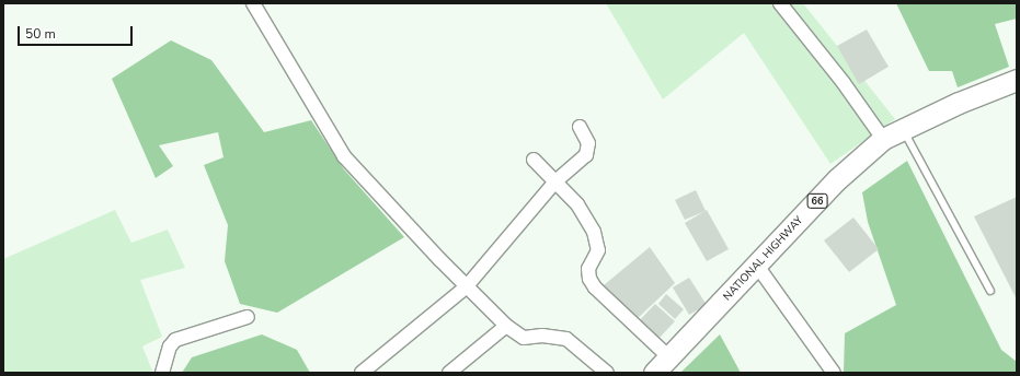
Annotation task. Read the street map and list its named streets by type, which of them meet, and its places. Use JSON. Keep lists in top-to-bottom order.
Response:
{
  "streets": {
    "main road": ["66", "NATIONAL HIGHWAY"]
  },
  "scale_bar": "50 m"
}
